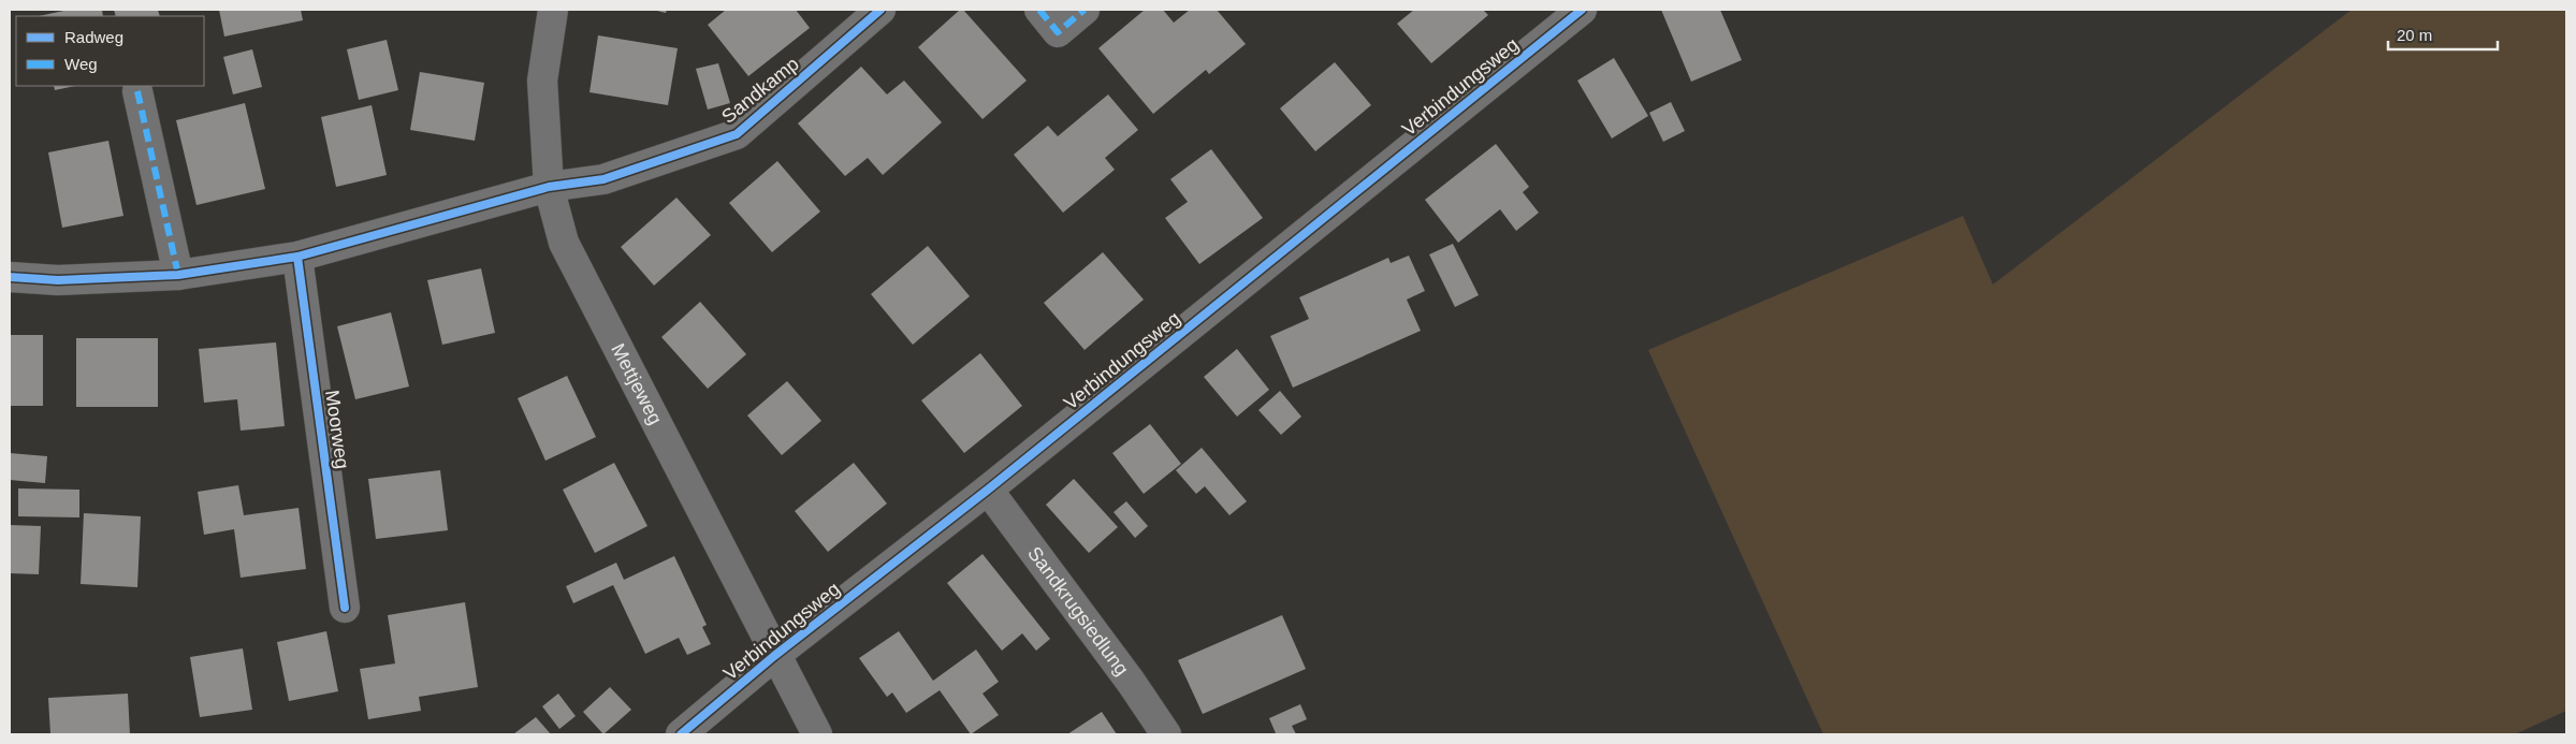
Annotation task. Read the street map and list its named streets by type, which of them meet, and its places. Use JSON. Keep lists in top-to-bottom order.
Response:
{
  "streets": {
    "street": [
      "Verbindungsweg",
      "Sandkamp",
      "Mettjeweg",
      "Moorweg",
      "Sandkrugsiedlung"
    ]
  },
  "crossings": [
    ["Verbindungsweg", "Mettjeweg"],
    ["Verbindungsweg", "Sandkrugsiedlung"],
    ["Sandkamp", "Mettjeweg"]
  ],
  "legend": ["Radweg", "Weg"],
  "scale_bar": "20 m"
}
